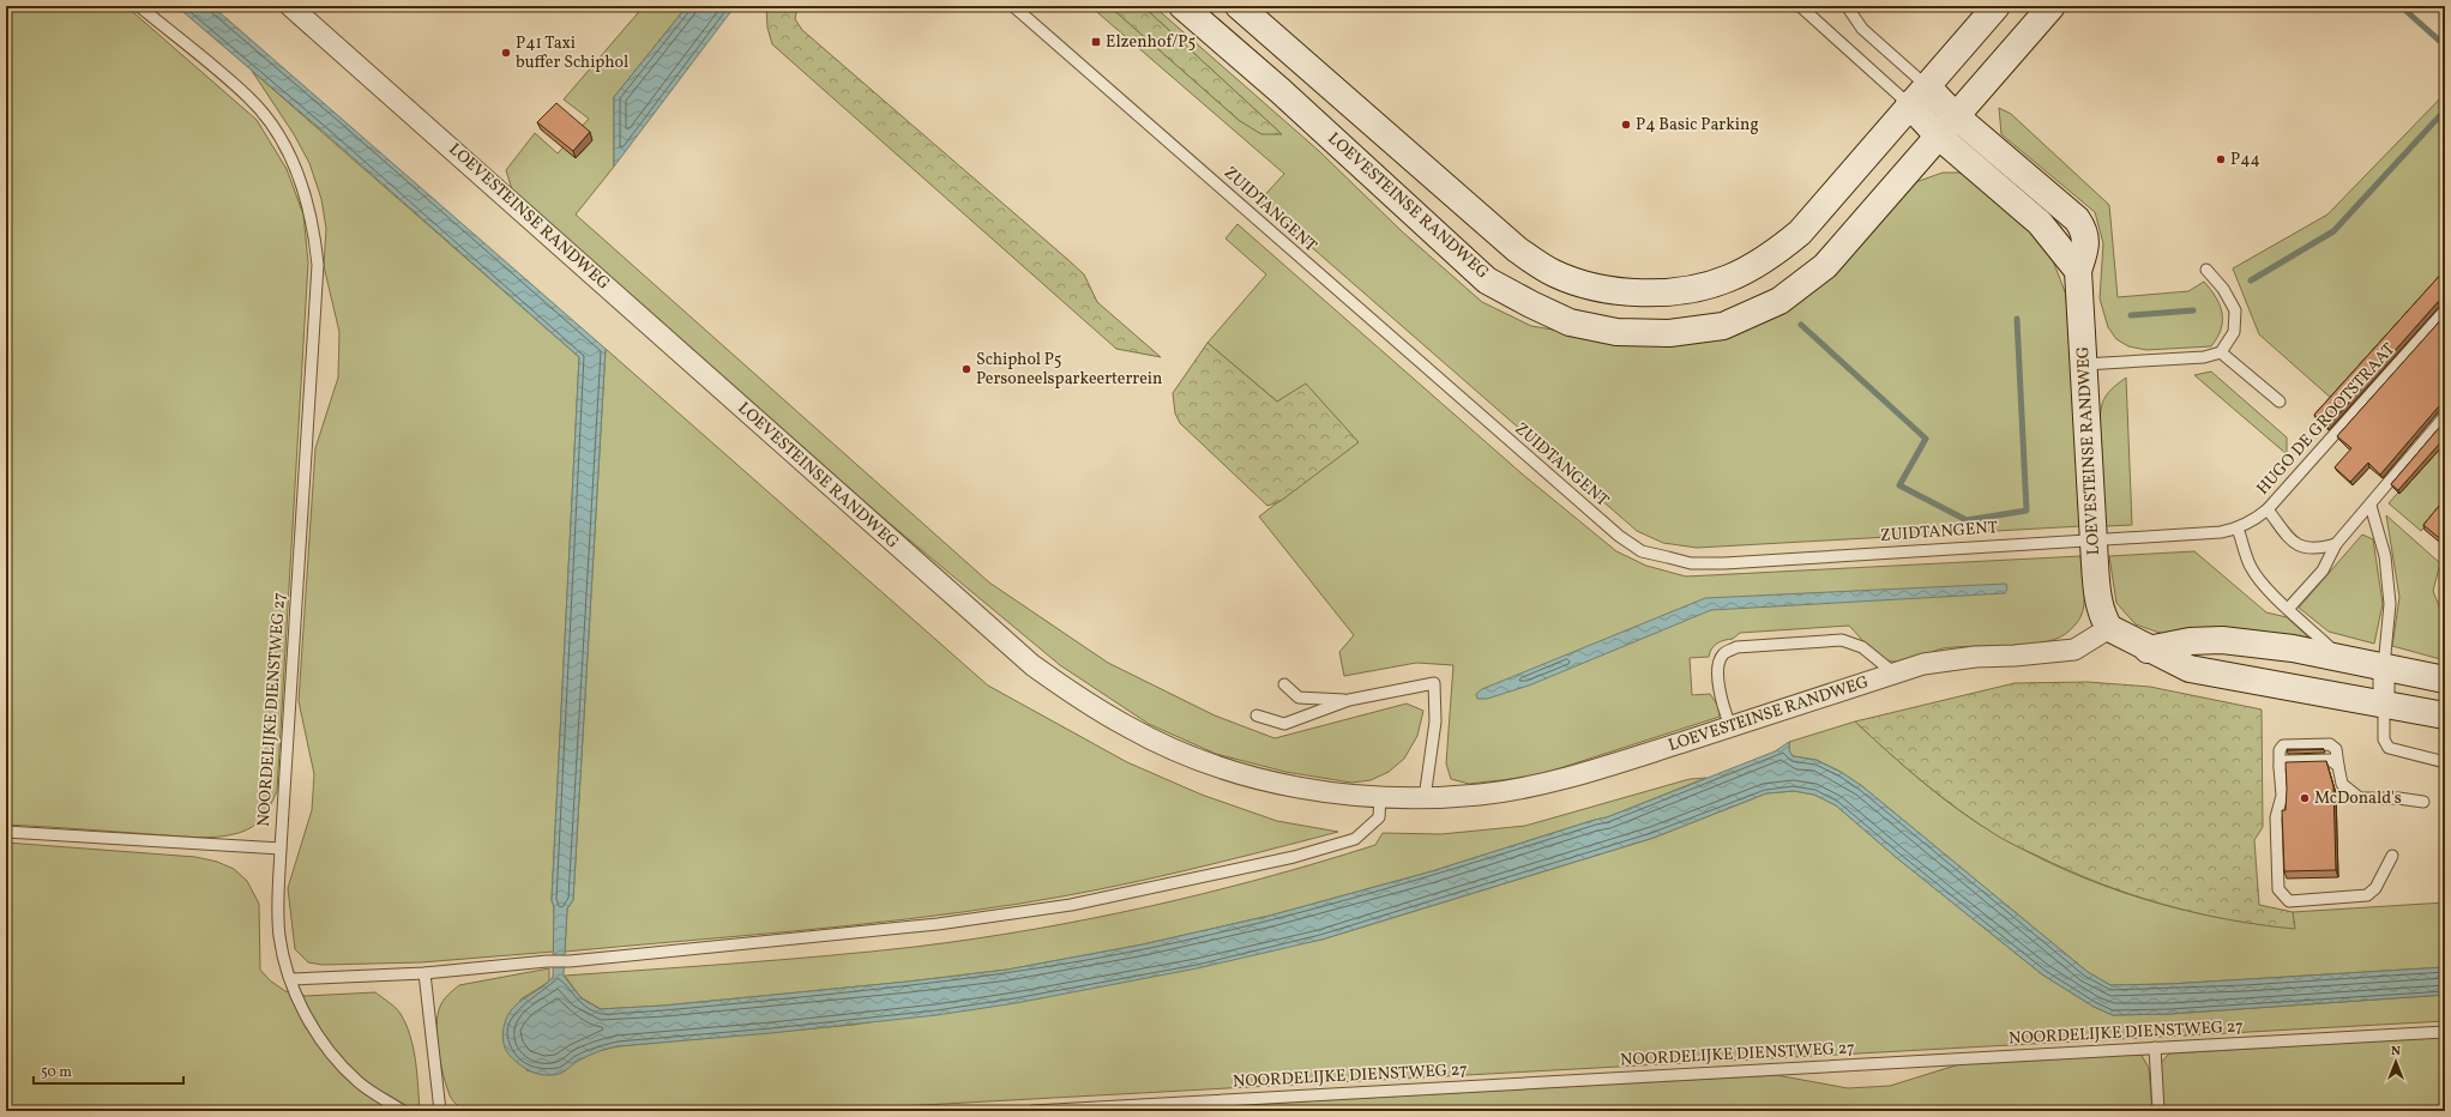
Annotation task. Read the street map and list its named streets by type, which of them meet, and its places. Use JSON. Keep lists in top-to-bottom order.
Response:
{
  "streets": {
    "street": ["LOEVESTEINSE RANDWEG"],
    "lane": ["ZUIDTANGENT", "HUGO DE GROOTSTRAAT", "NOORDELIJKE DIENSTWEG 27"]
  },
  "crossings": [
    ["LOEVESTEINSE RANDWEG", "ZUIDTANGENT"],
    ["ZUIDTANGENT", "HUGO DE GROOTSTRAAT"]
  ],
  "places": {
    "transit": ["Elzenhof/P5"],
    "other": [
      "P41 Taxi buffer Schiphol",
      "P4 Basic Parking",
      "P44",
      "Schiphol P5 Personeelsparkeerterrein",
      "McDonald's"
    ]
  },
  "scale_bar": "50 m",
  "north": "top"
}
